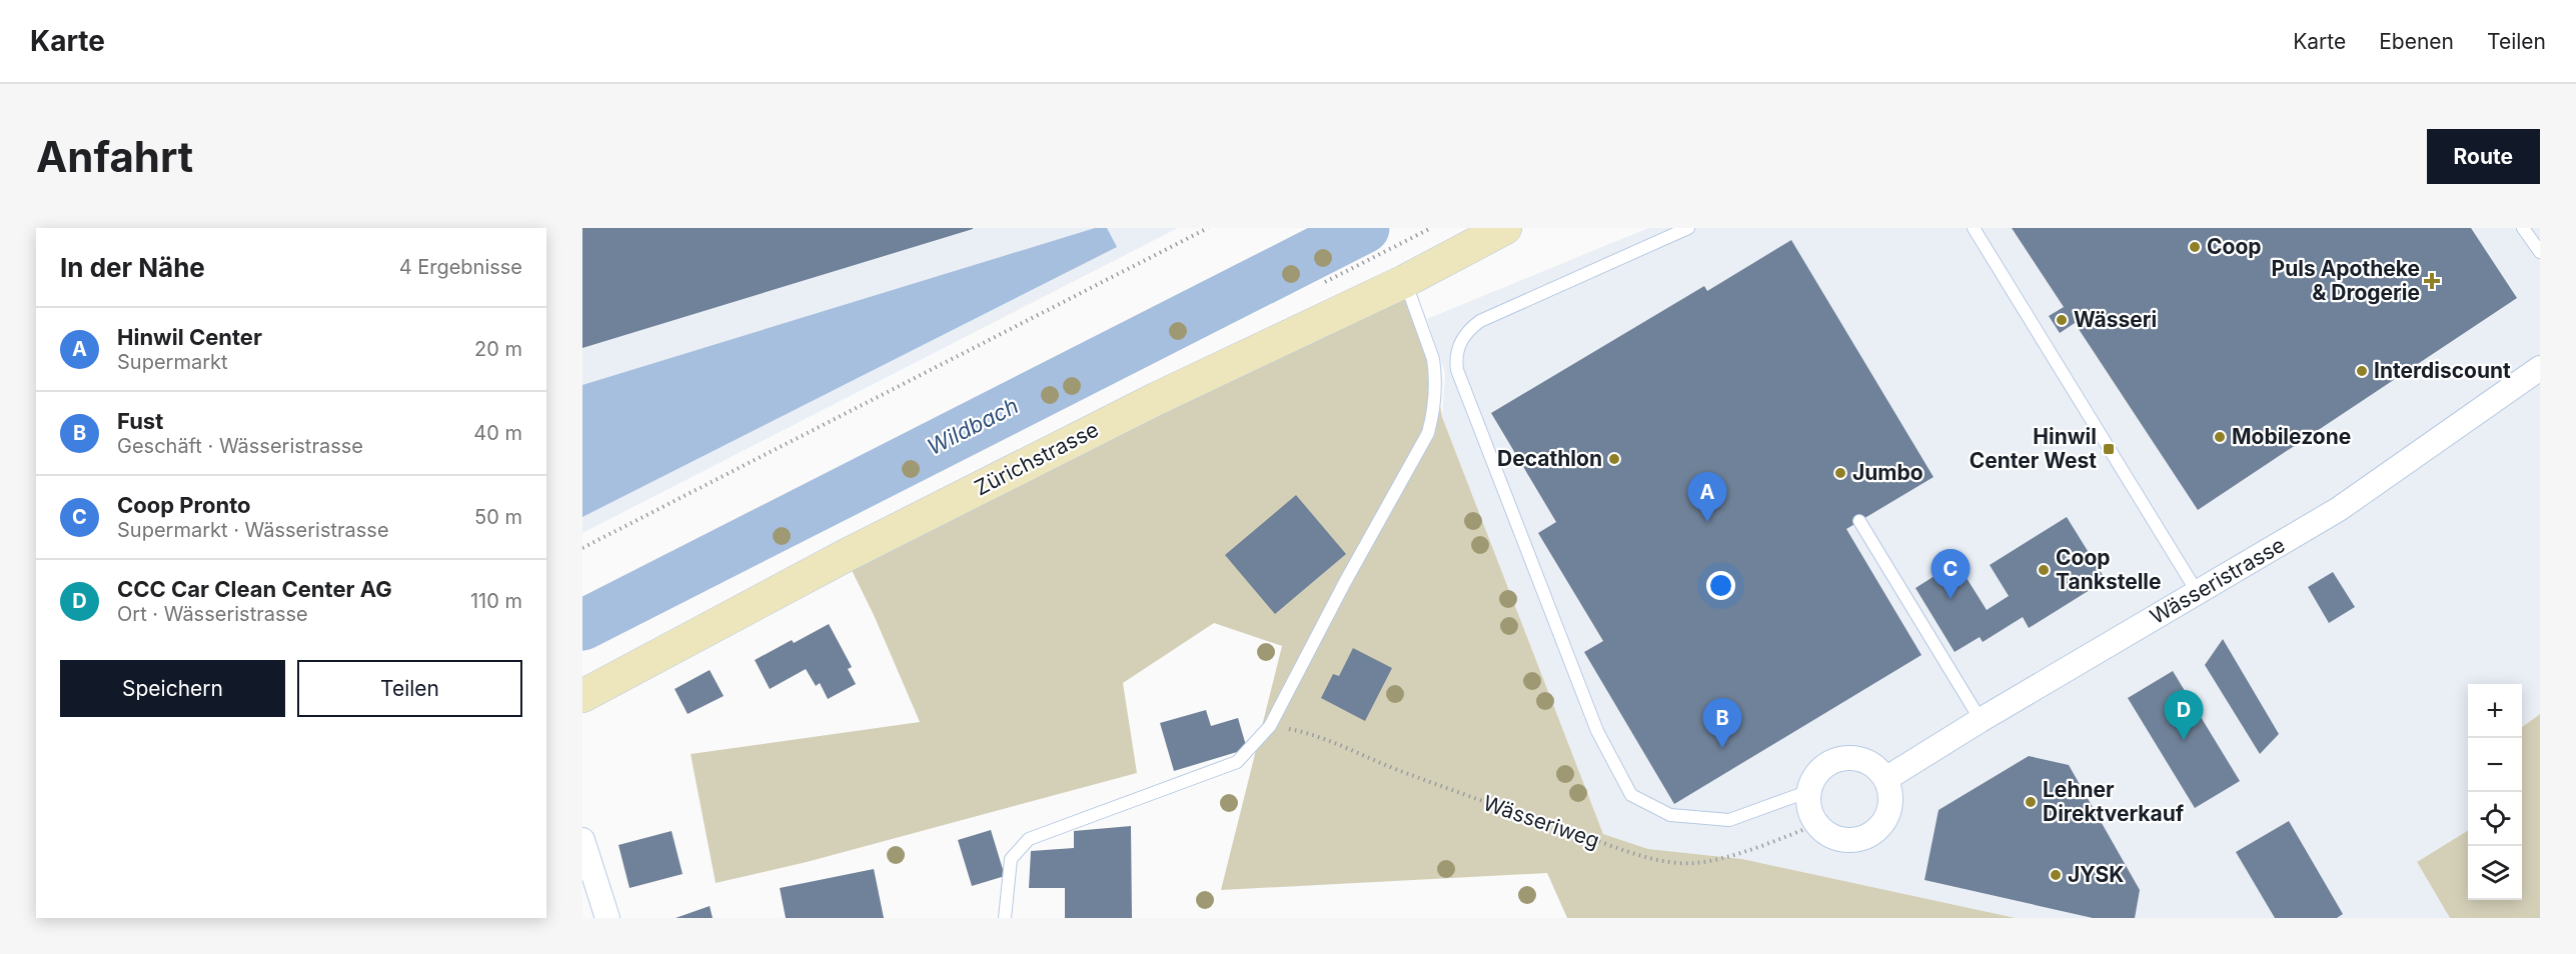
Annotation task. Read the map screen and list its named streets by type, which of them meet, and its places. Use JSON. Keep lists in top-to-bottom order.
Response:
{
  "streets": {
    "main road": ["Zürichstrasse"],
    "street": ["Wässeristrasse"],
    "path": ["Wässeriweg"]
  },
  "crossings": [
    ["Wässeristrasse", "Wässeriweg"]
  ],
  "water": ["Wildbach"],
  "places": {
    "other": [
      "Coop",
      "Wässeri",
      "Interdiscount",
      "Mobilezone",
      "Decathlon",
      "Jumbo",
      "Coop Tankstelle",
      "Lehner Direktverkauf",
      "JYSK"
    ],
    "health": ["Puls Apotheke & Drogerie"],
    "transit": ["Hinwil Center West"]
  },
  "page": {
    "header": "Karte",
    "nav": ["Karte", "Ebenen", "Teilen"],
    "buttons": [
      "Route",
      ["Speichern", "Teilen"]
    ],
    "title": "Anfahrt",
    "heading": ["In der Nähe", "4 Ergebnisse"],
    "list": [
      {
        "mark": "A",
        "name": "Hinwil Center",
        "note": "Supermarkt",
        "value": "20 m"
      },
      {
        "mark": "B",
        "name": "Fust",
        "note": "Geschäft · Wässeristrasse",
        "value": "40 m"
      },
      {
        "mark": "C",
        "name": "Coop Pronto",
        "note": "Supermarkt · Wässeristrasse",
        "value": "50 m"
      },
      {
        "mark": "D",
        "name": "CCC Car Clean Center AG",
        "note": "Ort · Wässeristrasse",
        "value": "110 m"
      }
    ],
    "pins": [
      "A",
      "C",
      "D",
      "B"
    ],
    "map_buttons": ["+", "−"]
  }
}
